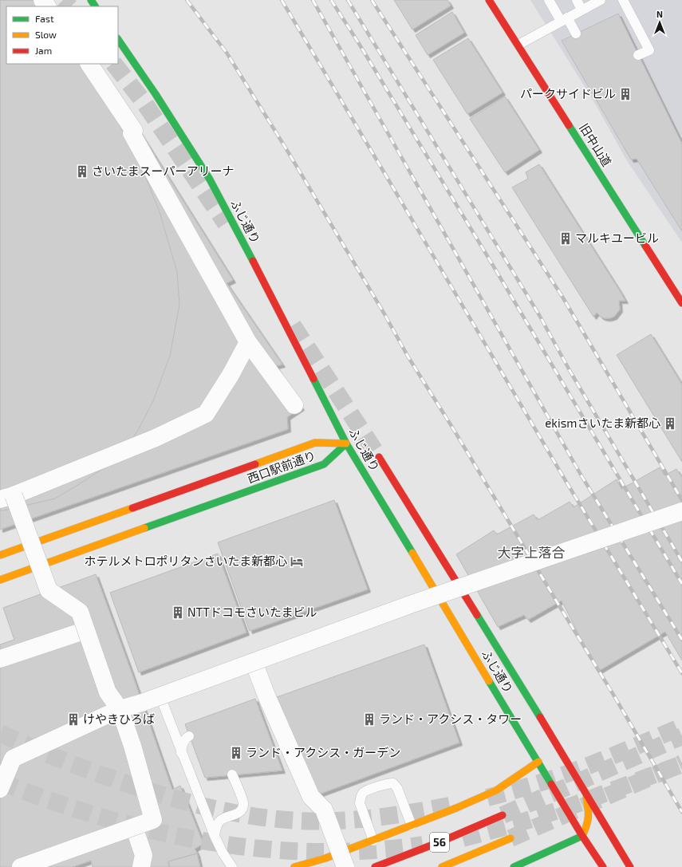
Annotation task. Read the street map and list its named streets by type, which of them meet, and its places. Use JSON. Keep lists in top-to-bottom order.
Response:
{
  "streets": {
    "main road": [
      "旧中山道",
      "ふじ通り",
      "西口駅前通り",
      "56"
    ]
  },
  "crossings": [
    ["ふじ通り", "西口駅前通り"]
  ],
  "districts": ["大字上落合"],
  "places": {
    "building": [
      "パークサイドビル",
      "さいたまスーパーアリーナ",
      "マルキユービル",
      "ekismさいたま新都心",
      "NTTドコモさいたまビル",
      "けやきひろば",
      "ランド・アクシス・タワー",
      "ランド・アクシス・ガーデン"
    ],
    "hotel": ["ホテルメトロポリタンさいたま新都心"]
  },
  "legend": ["Fast", "Slow", "Jam"],
  "north": "top"
}
